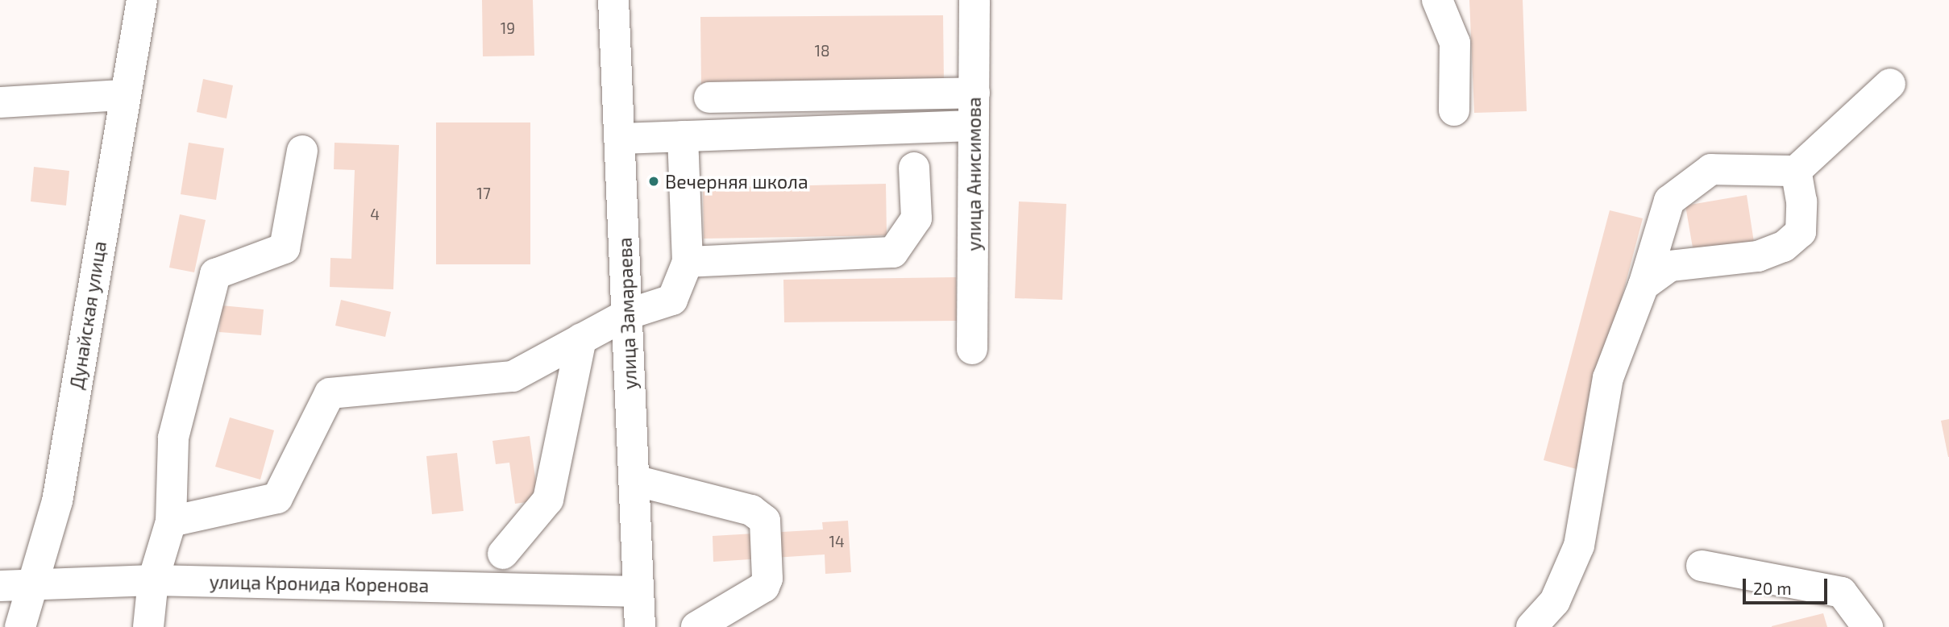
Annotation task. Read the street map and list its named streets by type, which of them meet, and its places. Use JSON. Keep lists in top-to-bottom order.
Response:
{
  "streets": {
    "street": [
      "улица Анисимова",
      "улица Замараева",
      "Дунайская улица",
      "улица Кронида Коренова"
    ]
  },
  "crossings": [
    ["улица Замараева", "улица Кронида Коренова"],
    ["Дунайская улица", "улица Кронида Коренова"]
  ],
  "places": ["Вечерняя школа"],
  "house_numbers": [
    "19",
    "18",
    "17",
    "4",
    "14"
  ],
  "scale_bar": "20 m"
}
